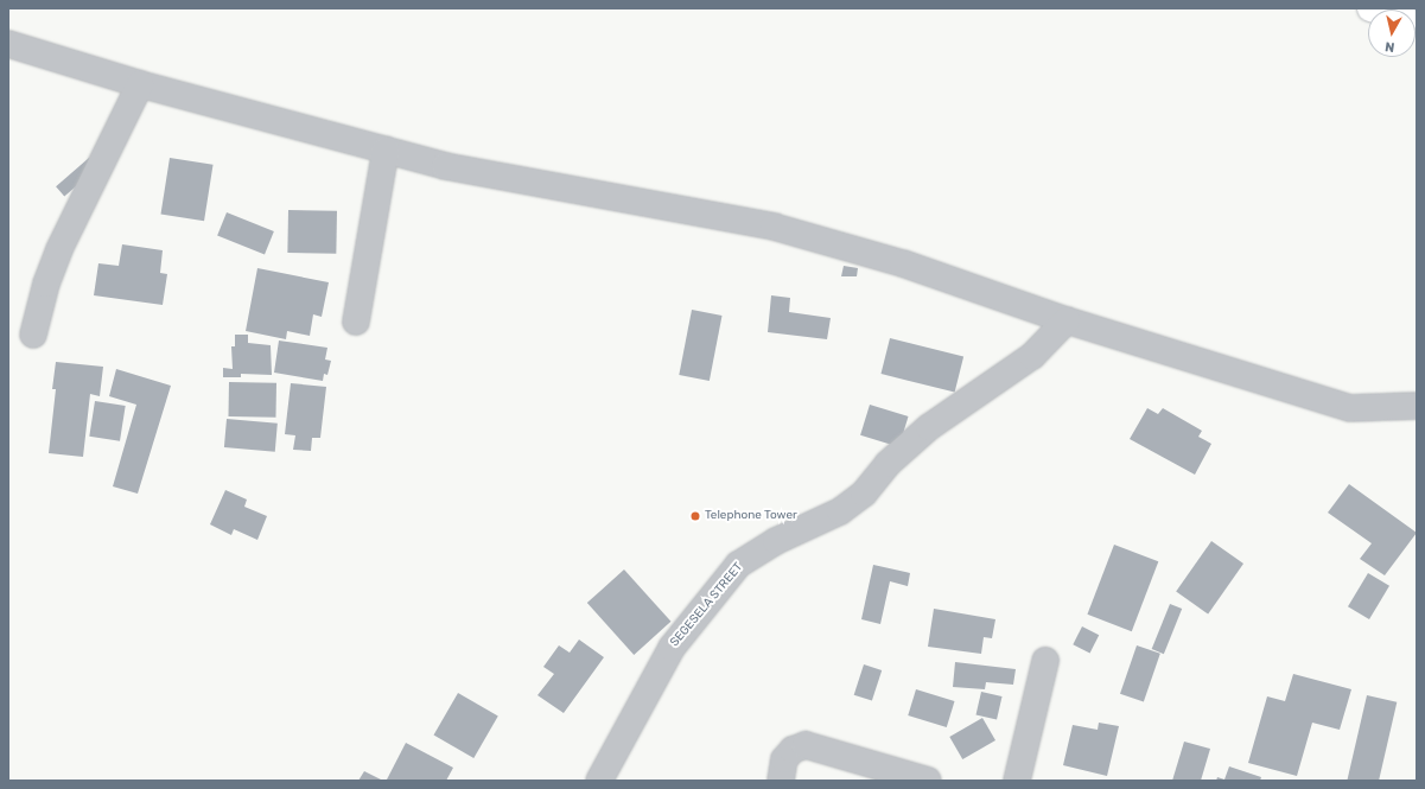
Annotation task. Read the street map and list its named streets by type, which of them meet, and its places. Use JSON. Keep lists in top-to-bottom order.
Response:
{
  "streets": {
    "street": ["SEGESELA STREET"]
  },
  "places": ["Telephone Tower"],
  "north": "bottom"
}
